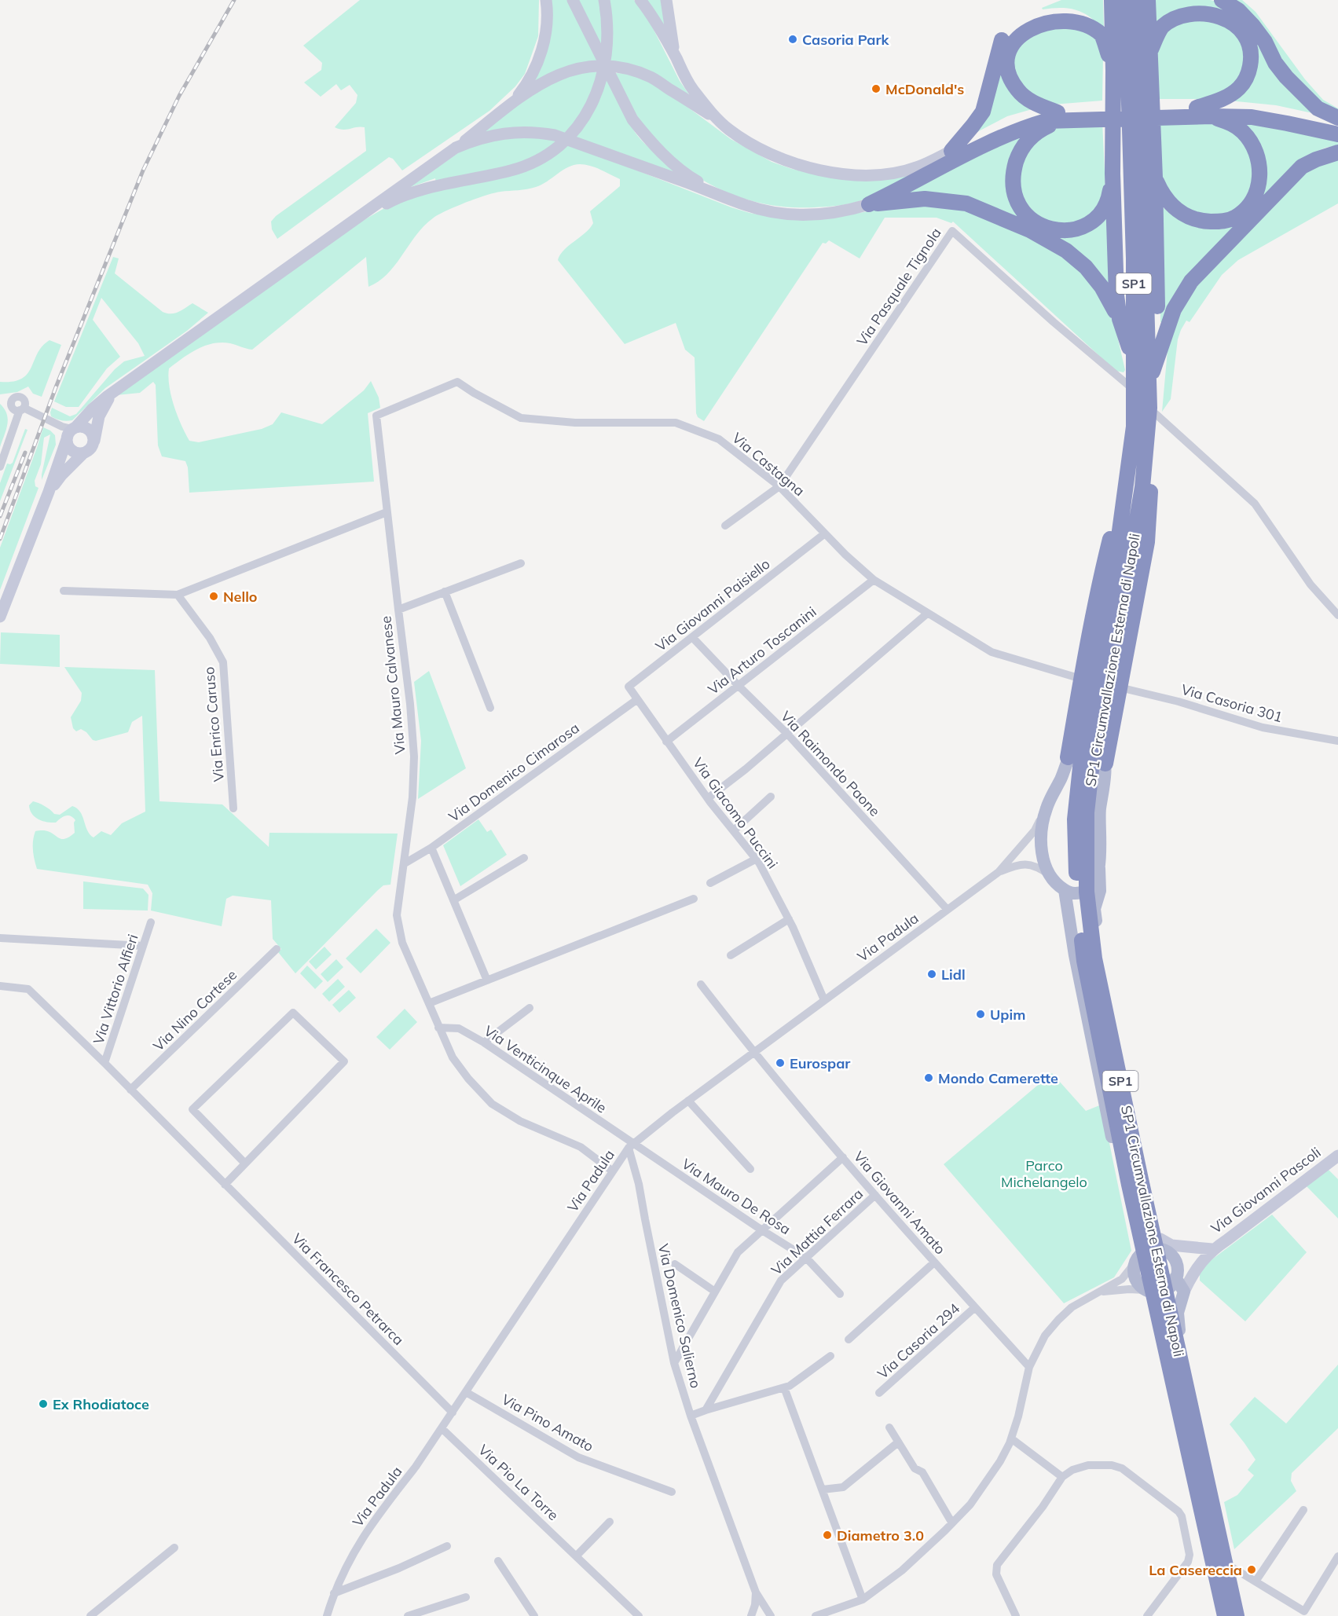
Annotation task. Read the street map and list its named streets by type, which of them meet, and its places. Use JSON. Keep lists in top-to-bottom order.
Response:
{
  "streets": {
    "highway": ["SP1", "SP1 Circumvallazione Esterna di Napoli"],
    "street": [
      "Via Pasquale Tignola",
      "Via Castagna",
      "Via Giovanni Paisiello",
      "Via Arturo Toscanini",
      "Via Mauro Calvanese",
      "Via Casoria 301",
      "Via Enrico Caruso",
      "Via Raimondo Paone",
      "Via Domenico Cimarosa",
      "Via Giacomo Puccini",
      "Via Padula",
      "Via Vittorio Alfieri",
      "Via Nino Cortese",
      "Via Venticinque Aprile",
      "Via Giovanni Pascoli",
      "Via Mauro De Rosa",
      "Via Giovanni Amato",
      "Via Mattia Ferrara",
      "Via Francesco Petrarca",
      "Via Domenico Salierno",
      "Via Casoria 294",
      "Via Pino Amato",
      "Via Pio La Torre"
    ]
  },
  "crossings": [
    ["SP1", "SP1 Circumvallazione Esterna di Napoli"],
    ["Via Pasquale Tignola", "Via Castagna"],
    ["Via Pasquale Tignola", "SP1 Circumvallazione Esterna di Napoli"],
    ["Via Castagna", "Via Giovanni Paisiello"],
    ["Via Castagna", "Via Arturo Toscanini"],
    ["Via Castagna", "Via Mauro Calvanese"],
    ["Via Giovanni Paisiello", "Via Raimondo Paone"],
    ["Via Giovanni Paisiello", "Via Domenico Cimarosa"],
    ["Via Giovanni Paisiello", "Via Giacomo Puccini"],
    ["Via Arturo Toscanini", "Via Raimondo Paone"],
    ["Via Arturo Toscanini", "Via Giacomo Puccini"],
    ["Via Mauro Calvanese", "Via Domenico Cimarosa"],
    ["Via Mauro Calvanese", "Via Padula"],
    ["Via Mauro Calvanese", "Via Venticinque Aprile"],
    ["Via Raimondo Paone", "Via Padula"],
    ["Via Domenico Cimarosa", "Via Giacomo Puccini"],
    ["Via Giacomo Puccini", "Via Padula"],
    ["Via Padula", "Via Venticinque Aprile"],
    ["Via Padula", "Via Mauro De Rosa"],
    ["Via Padula", "Via Giovanni Amato"],
    ["Via Padula", "Via Francesco Petrarca"],
    ["Via Padula", "Via Domenico Salierno"],
    ["Via Padula", "Via Pino Amato"],
    ["Via Padula", "Via Pio La Torre"],
    ["Via Vittorio Alfieri", "Via Francesco Petrarca"],
    ["Via Nino Cortese", "Via Francesco Petrarca"],
    ["Via Venticinque Aprile", "Via Mauro De Rosa"],
    ["Via Venticinque Aprile", "Via Domenico Salierno"],
    ["Via Mauro De Rosa", "Via Mattia Ferrara"],
    ["Via Mauro De Rosa", "Via Domenico Salierno"],
    ["Via Giovanni Amato", "Via Mattia Ferrara"],
    ["Via Giovanni Amato", "Via Casoria 294"]
  ],
  "parks": ["Parco Michelangelo"],
  "places": [
    "Casoria Park",
    "McDonald's",
    "Nello",
    "Lidl",
    "Upim",
    "Eurospar",
    "Mondo Camerette",
    "Ex Rhodiatoce",
    "Diametro 3.0",
    "La Casereccia"
  ]
}
